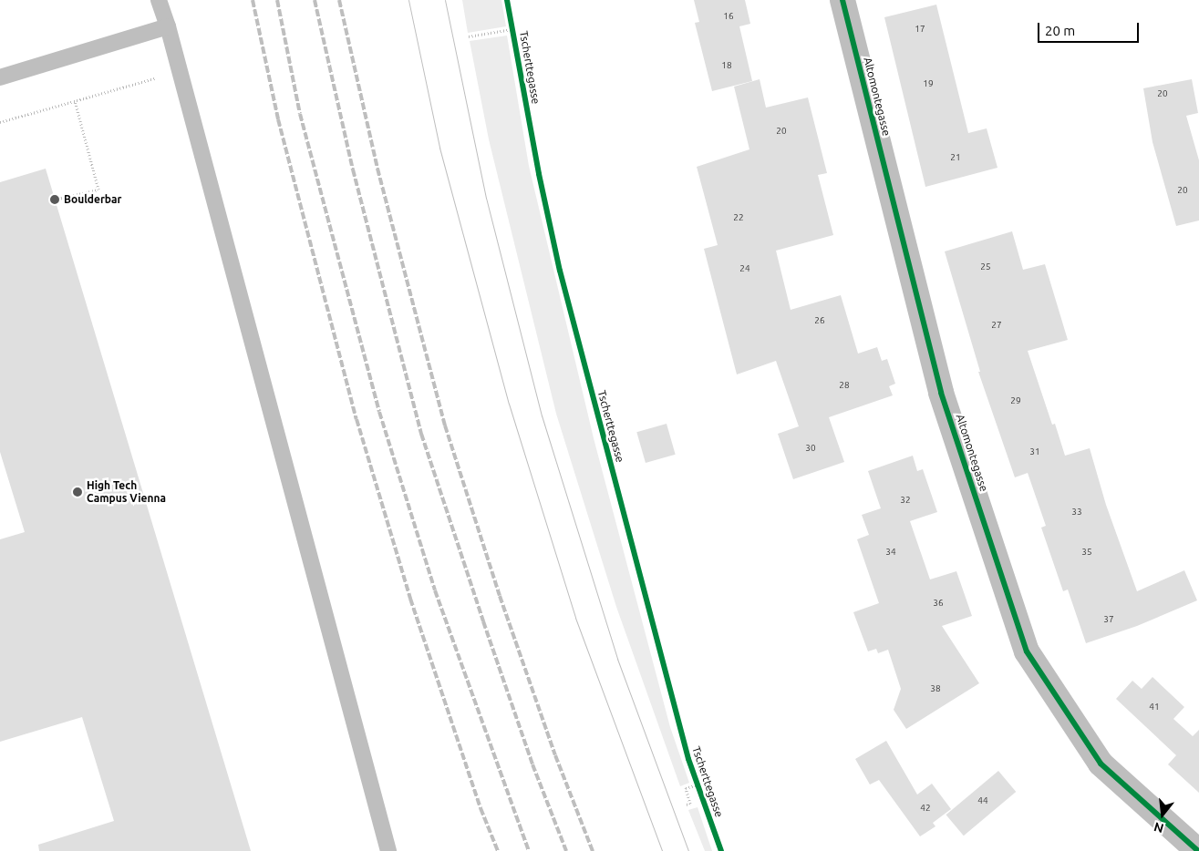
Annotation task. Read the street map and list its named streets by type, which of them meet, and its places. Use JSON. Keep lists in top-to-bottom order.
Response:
{
  "streets": {
    "street": ["Altomontegasse"],
    "cycle path": ["Tscherttegasse"]
  },
  "places": ["Boulderbar", "High Tech Campus Vienna"],
  "house_numbers": [
    "16",
    "17",
    "18",
    "19",
    "20",
    "20",
    "21",
    "20",
    "22",
    "25",
    "24",
    "26",
    "27",
    "28",
    "29",
    "30",
    "31",
    "32",
    "33",
    "34",
    "35",
    "36",
    "37",
    "38",
    "41",
    "44",
    "42"
  ],
  "scale_bar": "20 m",
  "north": "bottom"
}
